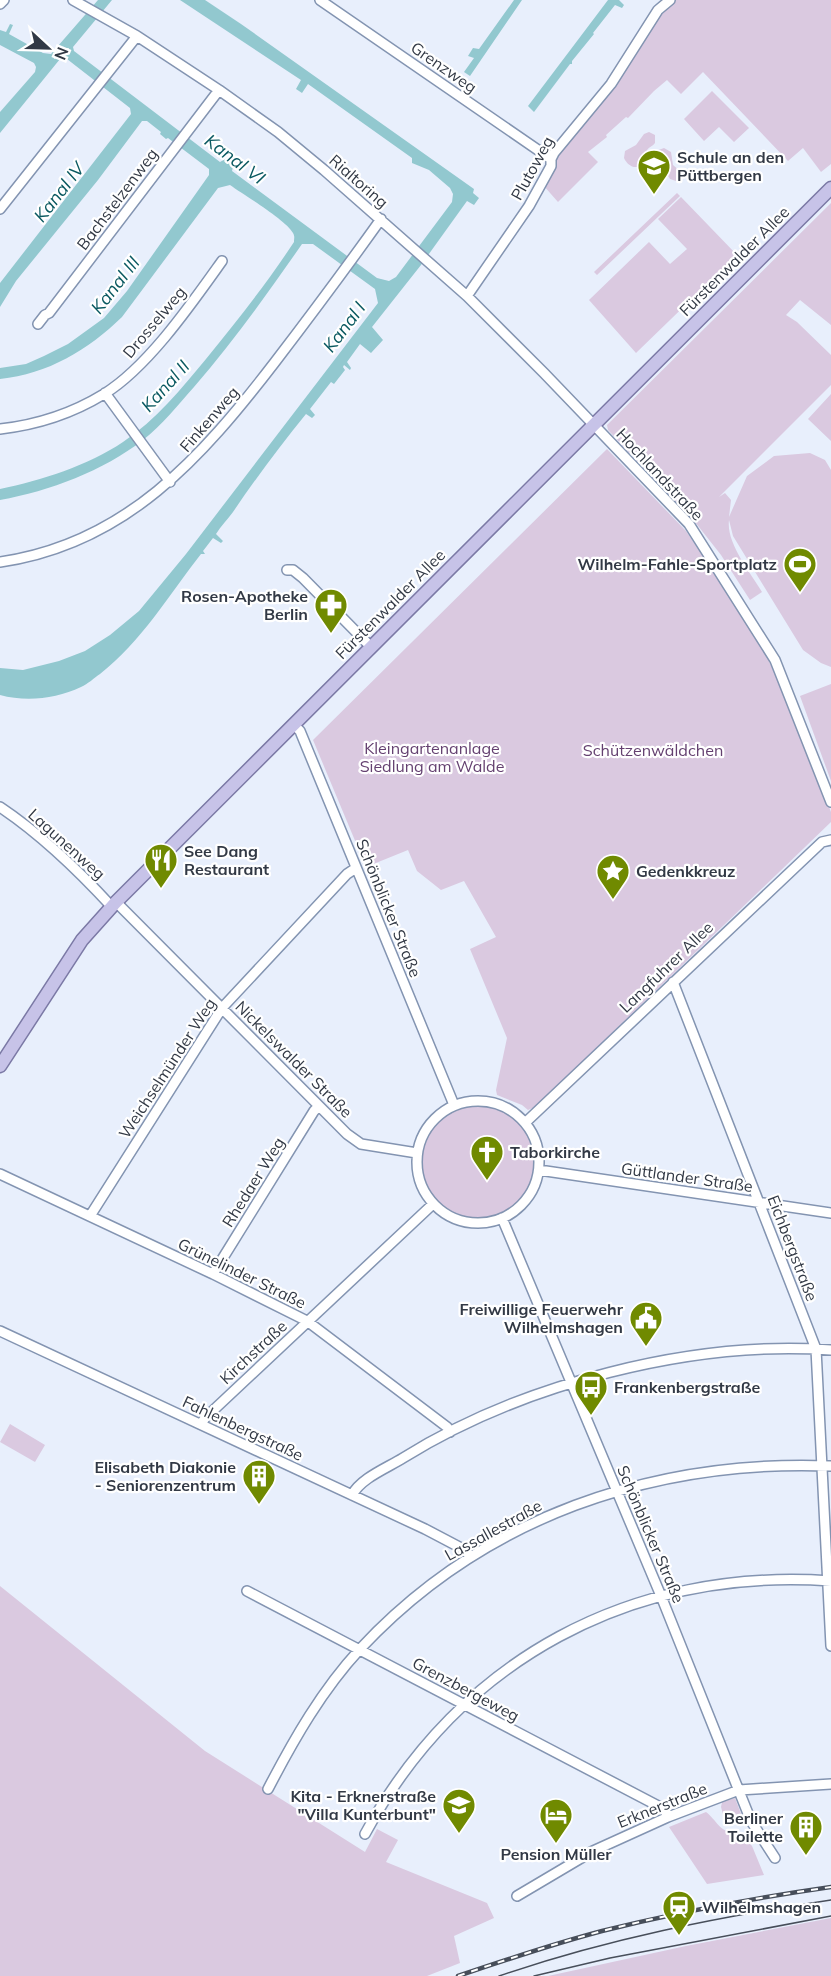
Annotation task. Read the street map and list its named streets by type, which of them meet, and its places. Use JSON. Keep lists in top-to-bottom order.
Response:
{
  "streets": {
    "main road": ["Fürstenwalder Allee"],
    "street": [
      "Grenzweg",
      "Plutoweg",
      "Rialtoring",
      "Bachstelzenweg",
      "Drosselweg",
      "Finkenweg",
      "Hochlandstraße",
      "Lagunenweg",
      "Schönblicker Straße",
      "Langfuhrer Allee",
      "Nickelswalder Straße",
      "Weichselmünder Weg",
      "Güttlander Straße",
      "Rhedaer Weg",
      "Eichbergstraße",
      "Grünelinder Straße",
      "Kirchstraße",
      "Fahlenbergstraße",
      "Lassallestraße",
      "Grenzbergeweg",
      "Erknerstraße"
    ]
  },
  "crossings": [
    ["Grenzweg", "Plutoweg"],
    ["Plutoweg", "Rialtoring"],
    ["Rialtoring", "Bachstelzenweg"],
    ["Rialtoring", "Fürstenwalder Allee"],
    ["Rialtoring", "Finkenweg"],
    ["Rialtoring", "Hochlandstraße"],
    ["Fürstenwalder Allee", "Hochlandstraße"],
    ["Fürstenwalder Allee", "Lagunenweg"],
    ["Fürstenwalder Allee", "Schönblicker Straße"],
    ["Fürstenwalder Allee", "Nickelswalder Straße"],
    ["Lagunenweg", "Nickelswalder Straße"],
    ["Schönblicker Straße", "Langfuhrer Allee"],
    ["Schönblicker Straße", "Nickelswalder Straße"],
    ["Schönblicker Straße", "Weichselmünder Weg"],
    ["Schönblicker Straße", "Güttlander Straße"],
    ["Schönblicker Straße", "Kirchstraße"],
    ["Schönblicker Straße", "Lassallestraße"],
    ["Schönblicker Straße", "Erknerstraße"],
    ["Langfuhrer Allee", "Nickelswalder Straße"],
    ["Langfuhrer Allee", "Güttlander Straße"],
    ["Langfuhrer Allee", "Eichbergstraße"],
    ["Langfuhrer Allee", "Kirchstraße"],
    ["Nickelswalder Straße", "Weichselmünder Weg"],
    ["Nickelswalder Straße", "Güttlander Straße"],
    ["Nickelswalder Straße", "Rhedaer Weg"],
    ["Nickelswalder Straße", "Kirchstraße"],
    ["Weichselmünder Weg", "Grünelinder Straße"],
    ["Güttlander Straße", "Eichbergstraße"],
    ["Güttlander Straße", "Kirchstraße"],
    ["Rhedaer Weg", "Grünelinder Straße"],
    ["Eichbergstraße", "Lassallestraße"],
    ["Grünelinder Straße", "Kirchstraße"],
    ["Kirchstraße", "Fahlenbergstraße"],
    ["Fahlenbergstraße", "Lassallestraße"],
    ["Lassallestraße", "Grenzbergeweg"],
    ["Grenzbergeweg", "Erknerstraße"]
  ],
  "water": [
    "Kanal VI",
    "Kanal IV",
    "Kanal III",
    "Kanal I",
    "Kanal II"
  ],
  "parks": ["Kleingartenanlage Siedlung am Walde", "Schützenwäldchen"],
  "places": {
    "school or university": ["Schule an den Püttbergen", "Kita - Erknerstraße \"Villa Kunterbunt\""],
    "sports": ["Wilhelm-Fahle-Sportplatz"],
    "pharmacy": ["Rosen-Apotheke Berlin"],
    "restaurant": ["See Dang Restaurant"],
    "place": ["Gedenkkreuz"],
    "church": ["Taborkirche"],
    "public building": ["Freiwillige Feuerwehr Wilhelmshagen"],
    "bus stop": ["Frankenbergstraße"],
    "building": ["Elisabeth Diakonie - Seniorenzentrum", "Berliner Toilette"],
    "hotel": ["Pension Müller"],
    "station": ["Wilhelmshagen"]
  },
  "north": "right"
}
